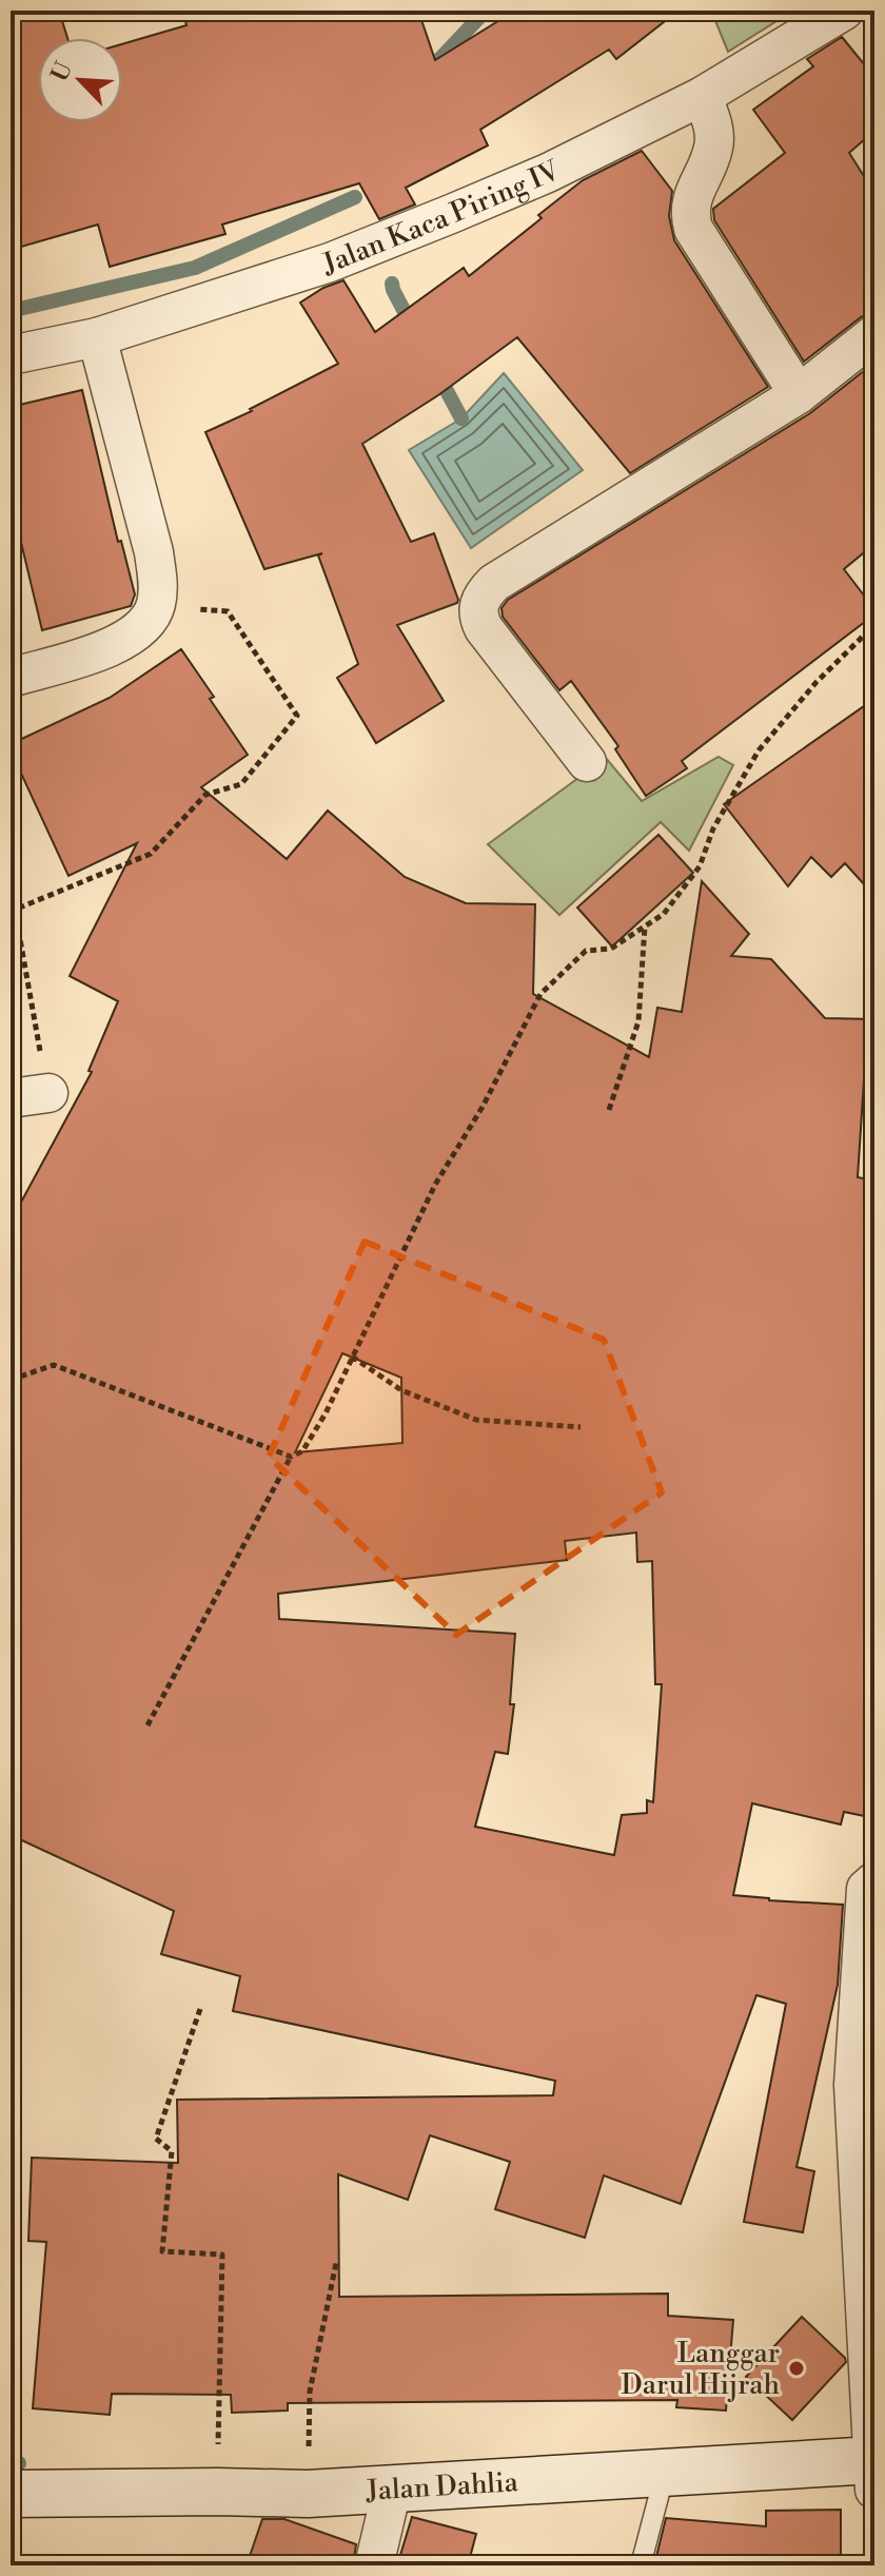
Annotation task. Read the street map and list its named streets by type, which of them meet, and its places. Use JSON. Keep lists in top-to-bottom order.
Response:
{
  "streets": {
    "street": ["Jalan Kaca Piring IV", "Jalan Dahlia"]
  },
  "places": ["Langgar Darul Hijrah"],
  "north": "top left"
}
